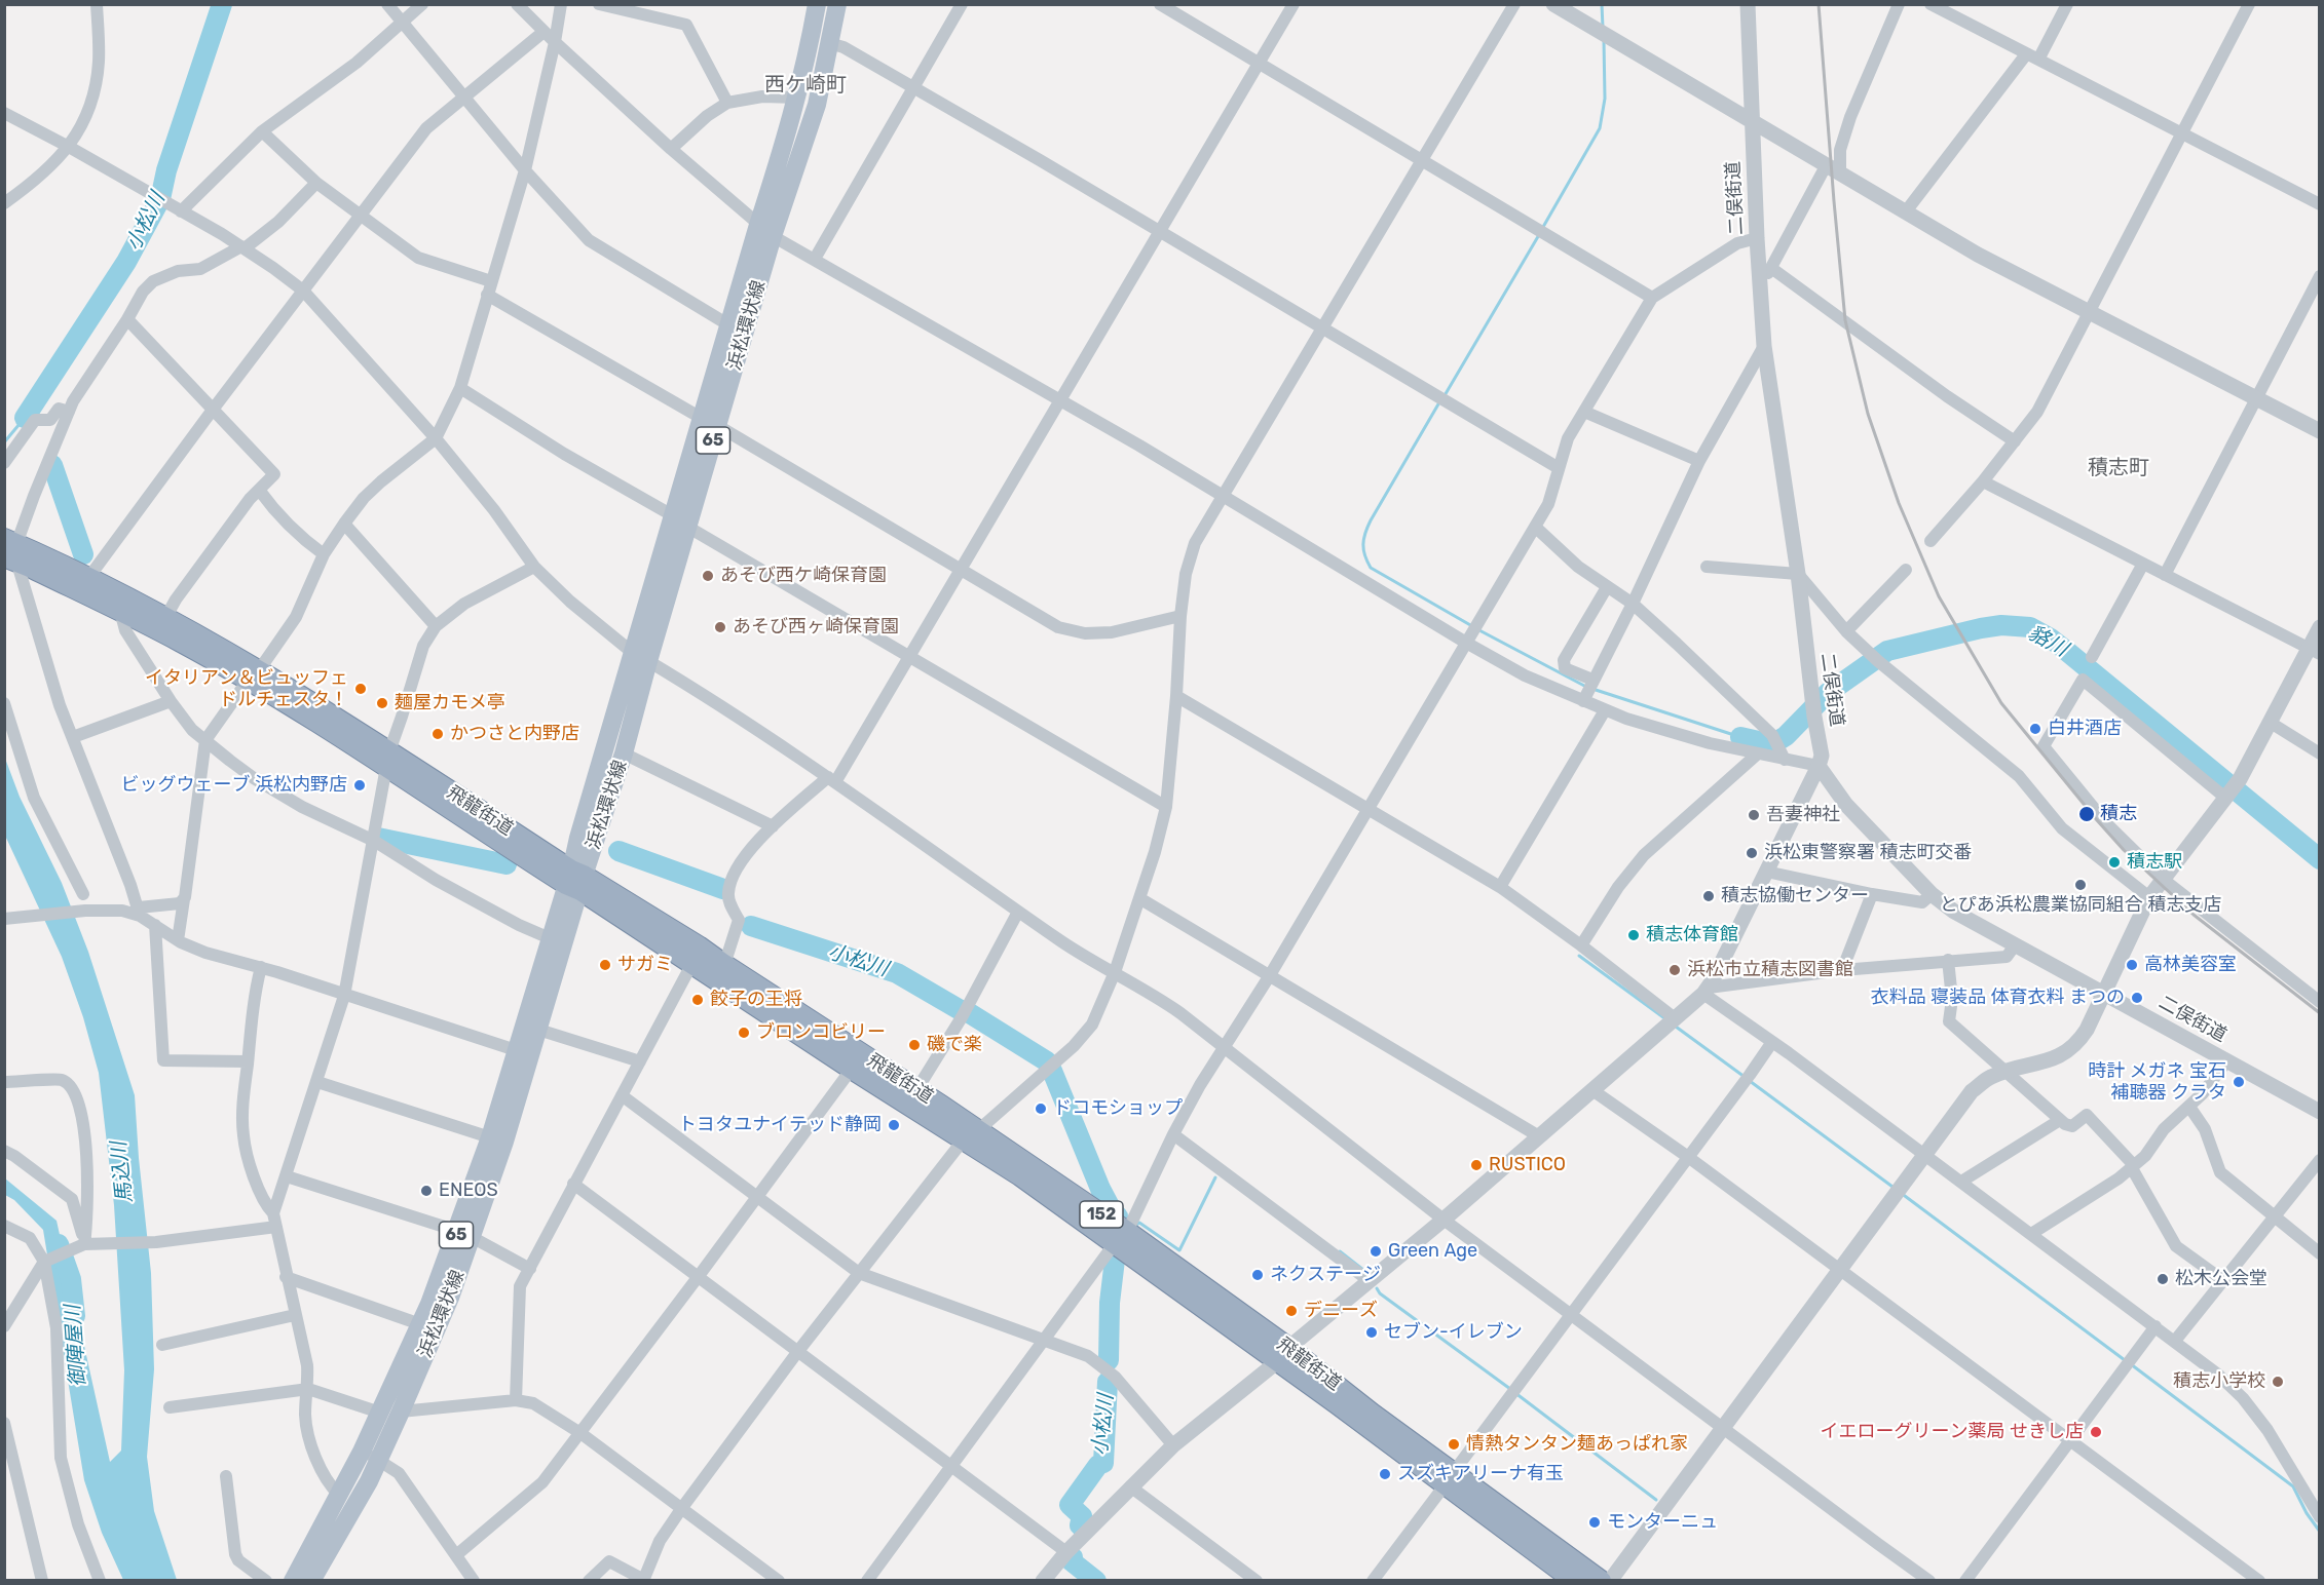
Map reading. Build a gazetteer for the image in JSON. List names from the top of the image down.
{
  "streets": {
    "highway": ["飛龍街道", "152"],
    "main road": ["浜松環状線", "65"],
    "street": ["二俣街道"]
  },
  "crossings": [
    ["浜松環状線", "飛龍街道"]
  ],
  "districts": ["西ケ崎町", "積志町"],
  "water": [
    "小松川",
    "貉川",
    "馬込川",
    "御陣屋川"
  ],
  "places": [
    "あそび西ケ崎保育園",
    "あそび西ヶ崎保育園",
    "イタリアン＆ビュッフェ ドルチェスタ！",
    "麺屋カモメ亭",
    "白井酒店",
    "かつさと内野店",
    "ビッグウェーブ 浜松内野店",
    "積志",
    "吾妻神社",
    "浜松東警察署 積志町交番",
    "積志駅",
    "とぴあ浜松農業協同組合 積志支店",
    "積志協働センター",
    "積志体育館",
    "サガミ",
    "高林美容室",
    "浜松市立積志図書館",
    "衣料品 寝装品 体育衣料 まつの",
    "餃子の王将",
    "ブロンコビリー",
    "磯で楽",
    "時計 メガネ 宝石 補聴器 クラタ",
    "ドコモショップ",
    "トヨタユナイテッド静岡",
    "RUSTICO",
    "ENEOS",
    "Green Age",
    "ネクステージ",
    "松木公会堂",
    "デニーズ",
    "セブン-イレブン",
    "積志小学校",
    "イエローグリーン薬局 せきし店",
    "情熱タンタン麺あっぱれ家",
    "スズキアリーナ有玉",
    "モンターニュ"
  ]
}
